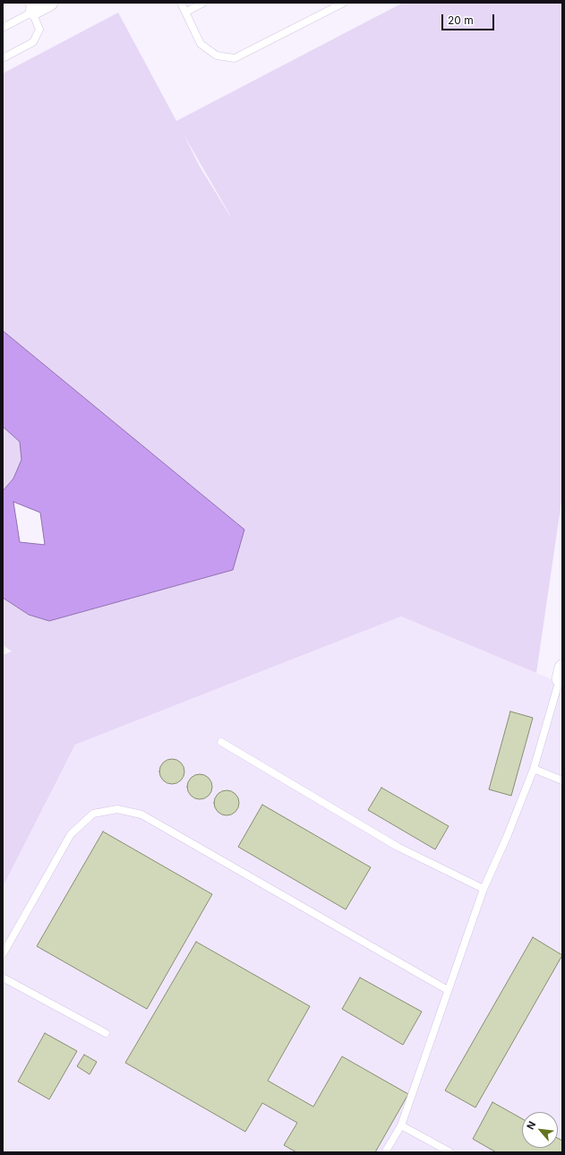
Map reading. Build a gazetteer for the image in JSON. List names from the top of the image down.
{
  "scale_bar": "20 m",
  "north": "top left"
}
